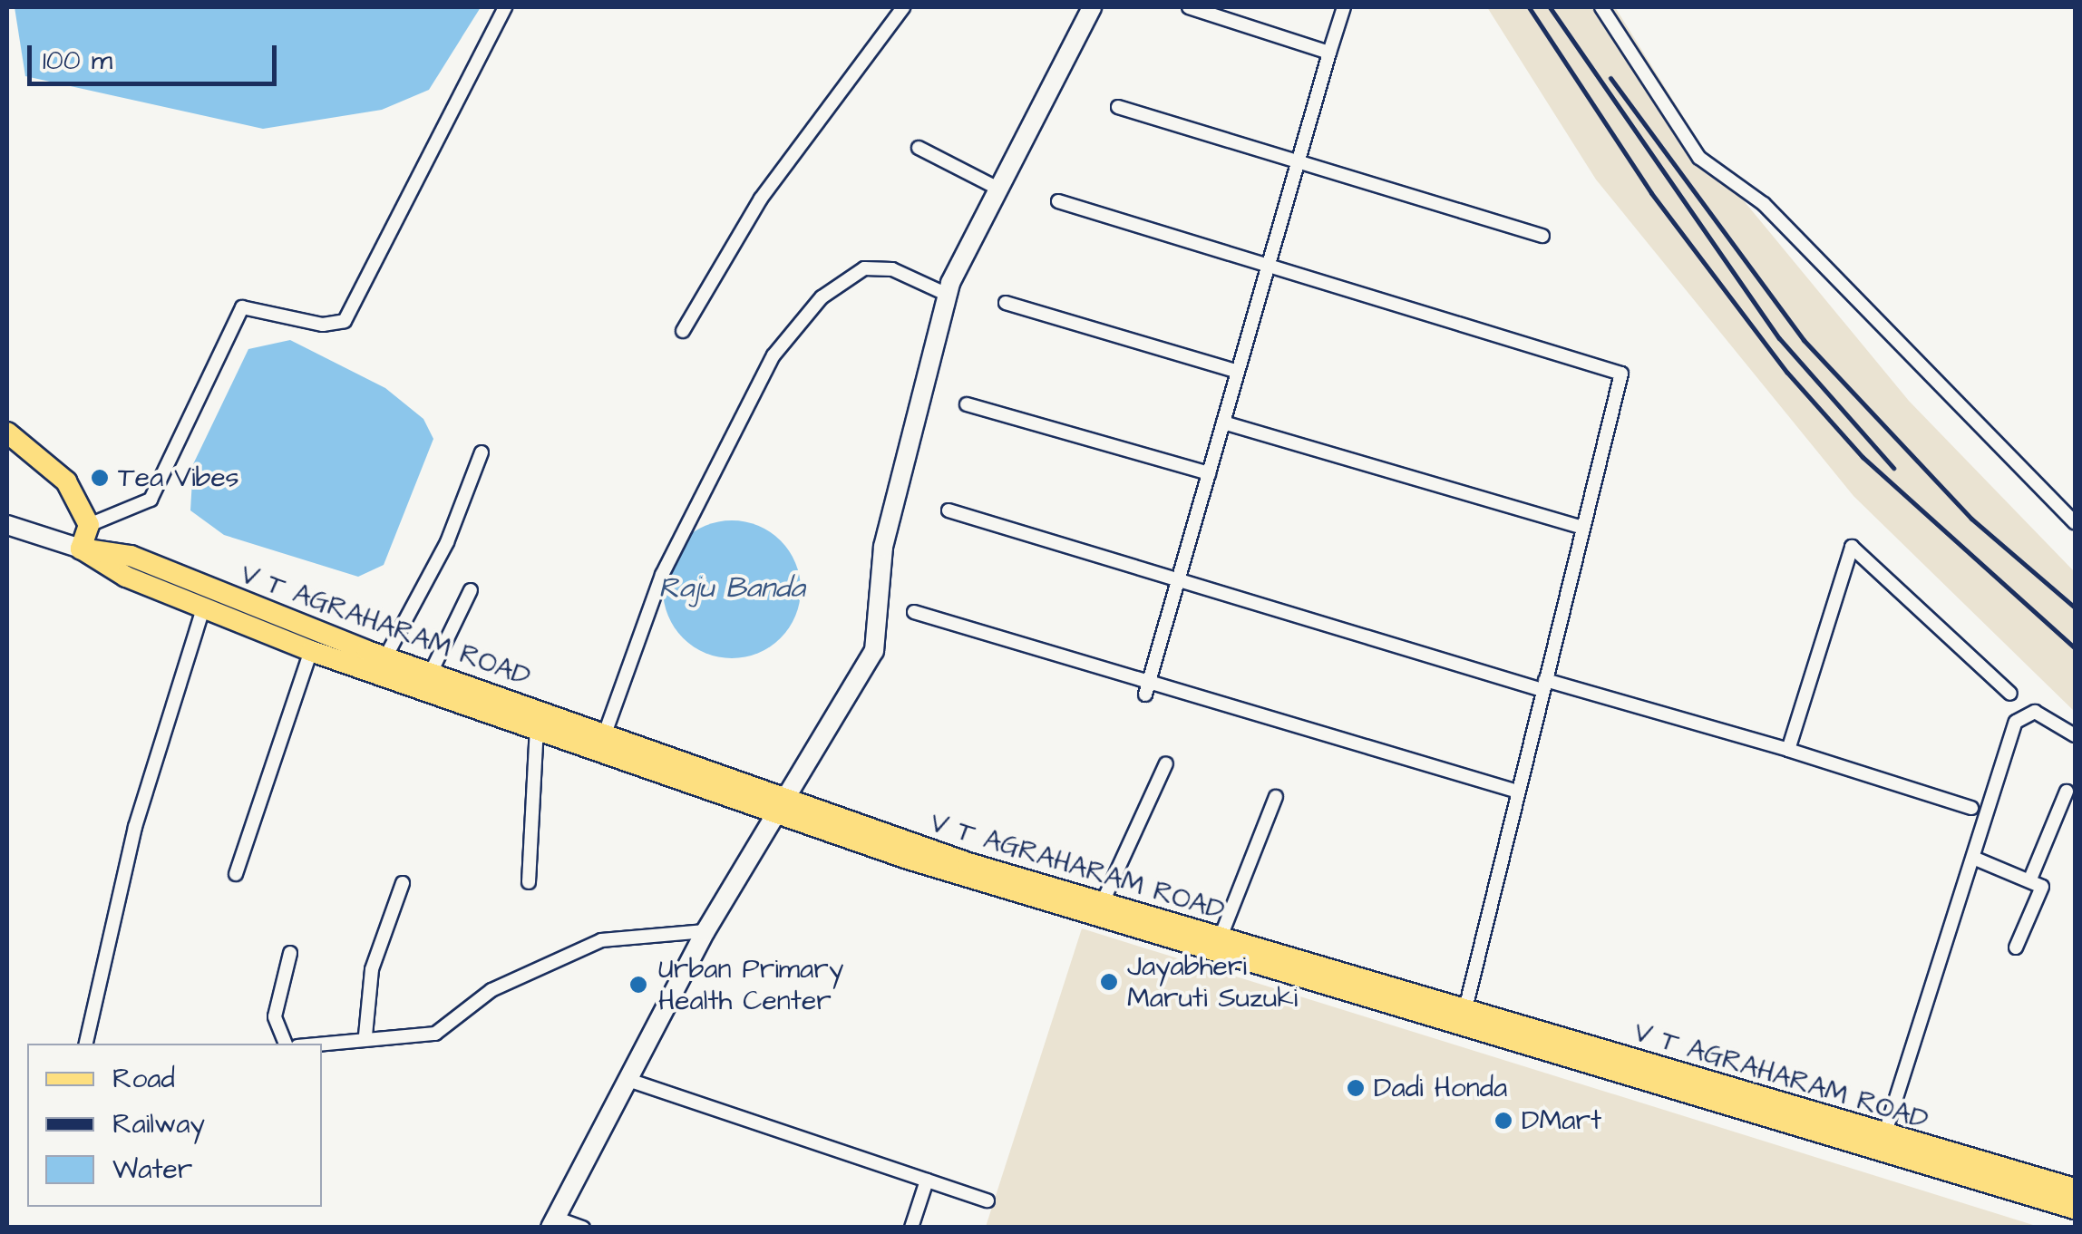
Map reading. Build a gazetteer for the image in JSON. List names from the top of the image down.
{
  "streets": {
    "main road": ["V T AGRAHARAM ROAD"]
  },
  "water": ["Raju Banda"],
  "places": [
    "Tea Vibes",
    "Jayabheri Maruti Suzuki",
    "Urban Primary Health Center",
    "Dadi Honda",
    "DMart"
  ],
  "legend": ["Road", "Railway", "Water"],
  "scale_bar": "100 m"
}
